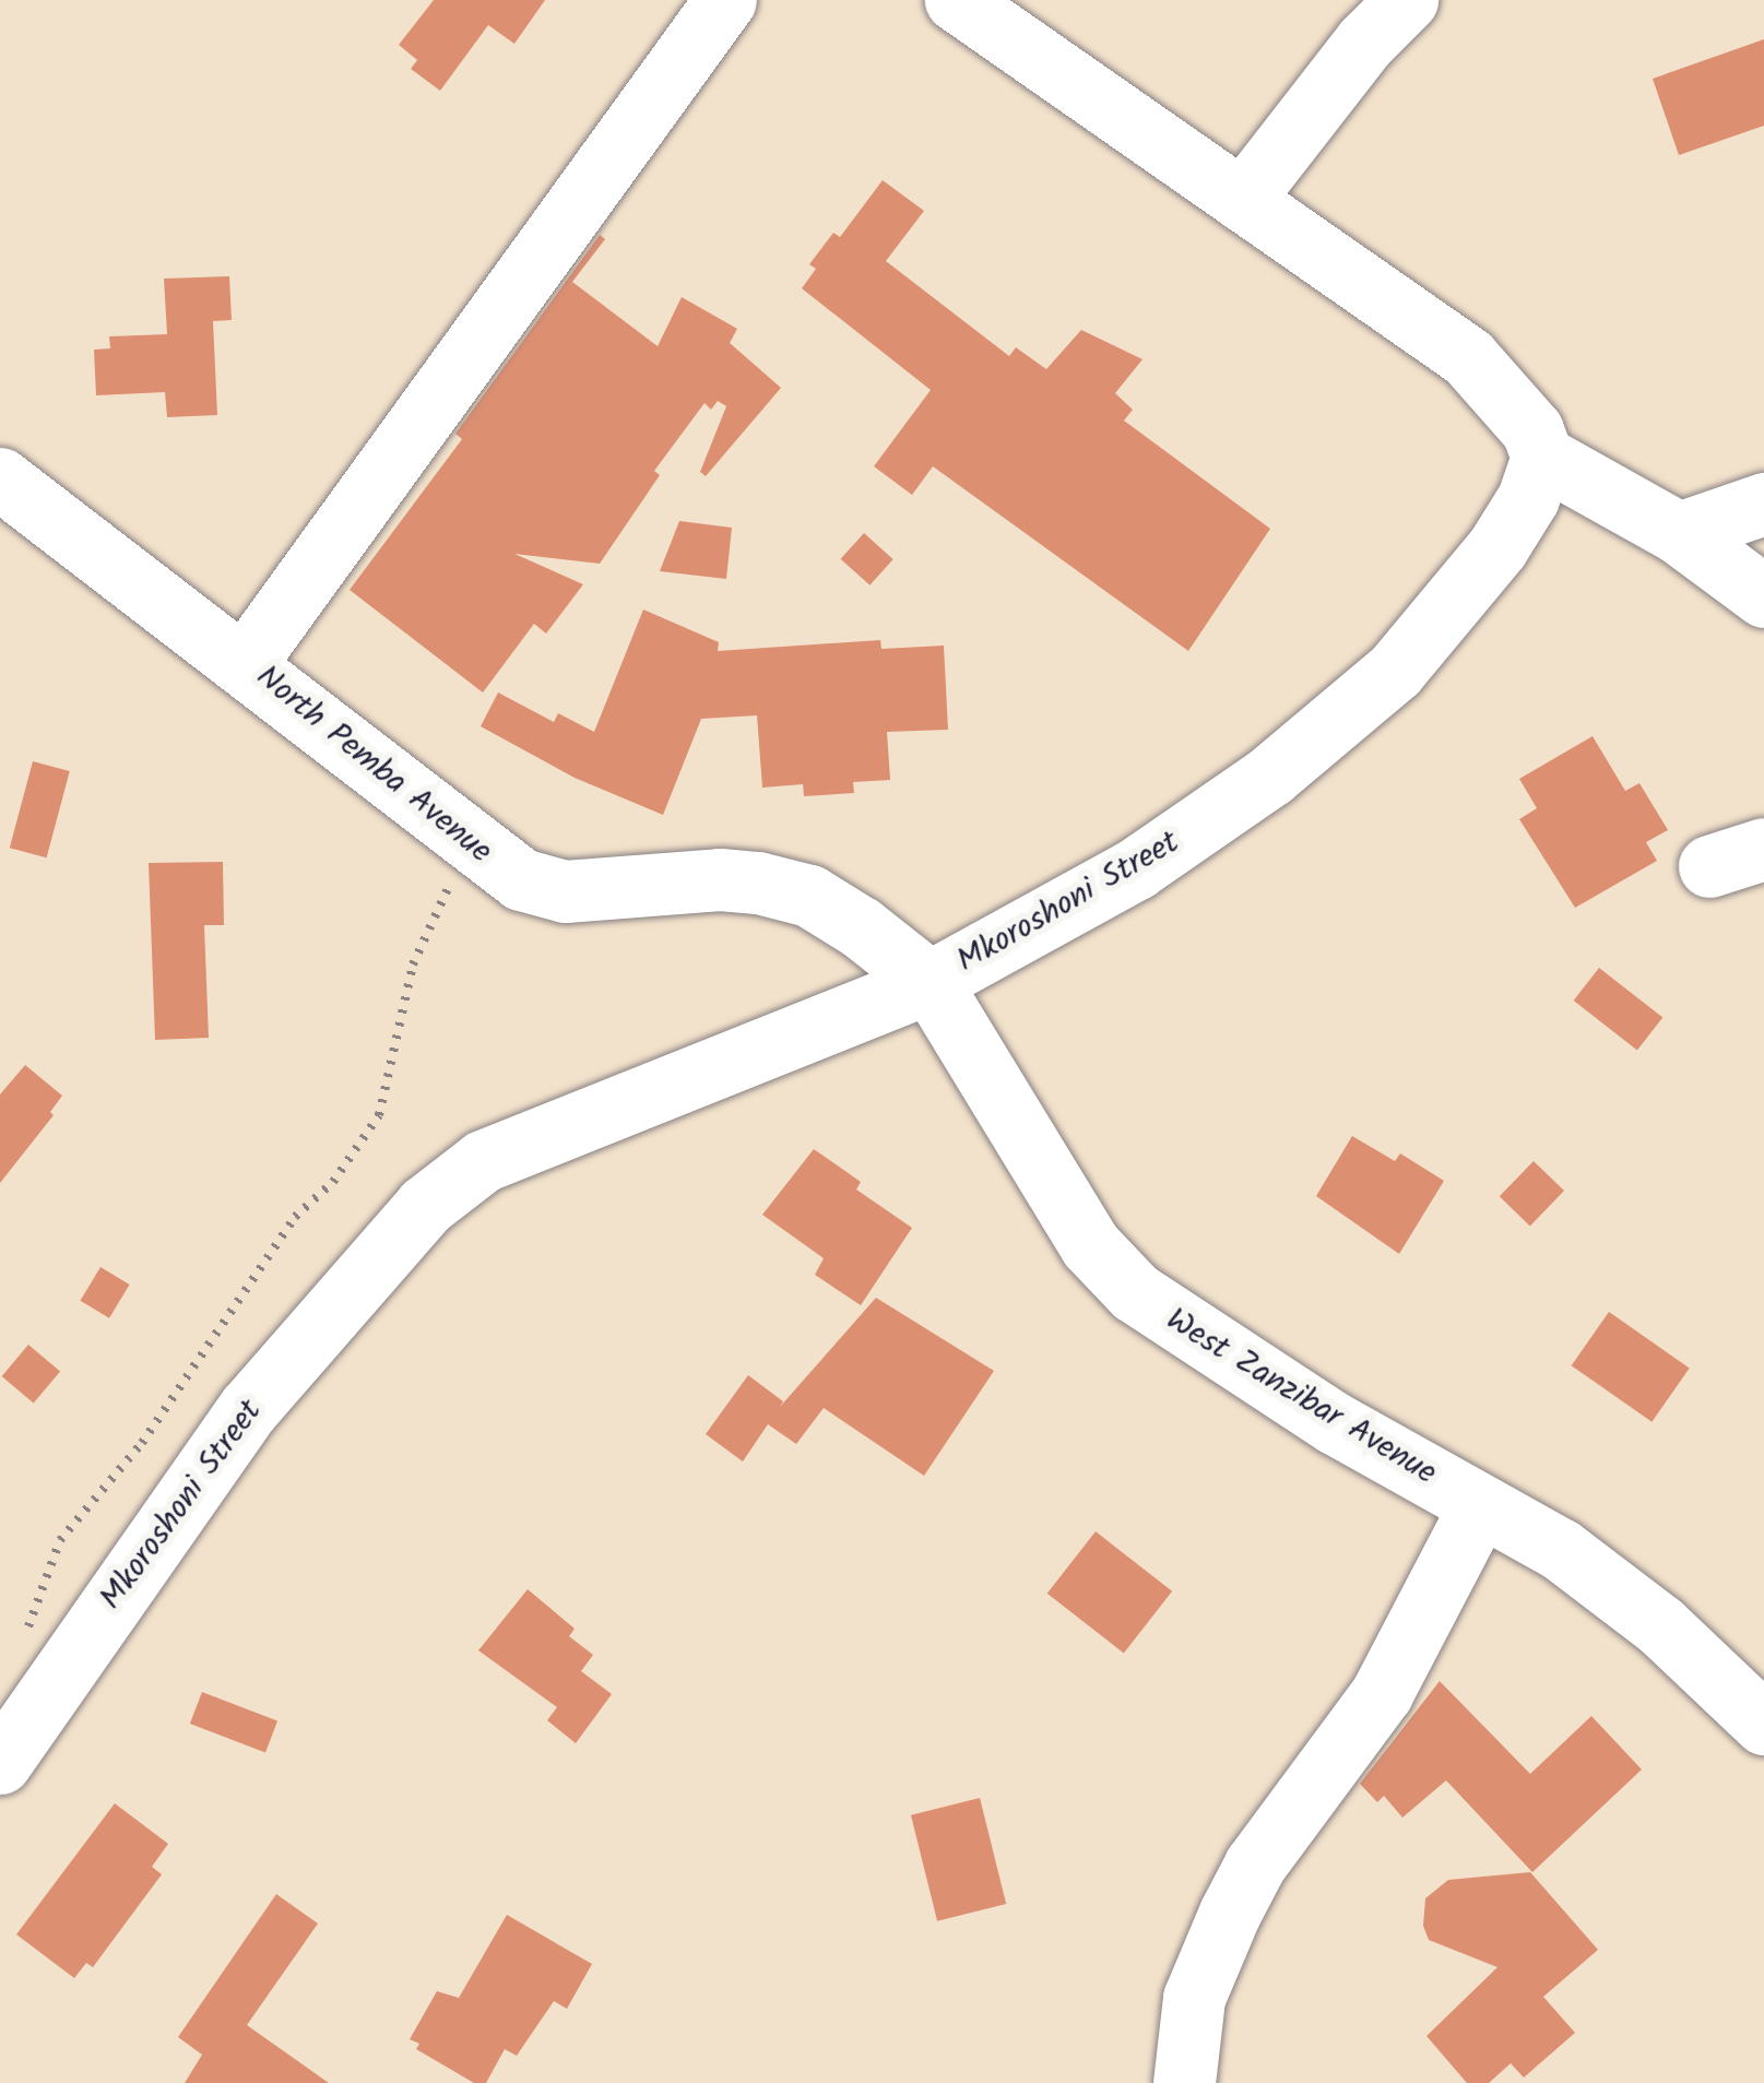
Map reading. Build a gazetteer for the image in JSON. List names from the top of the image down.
{
  "streets": {
    "street": ["North Pemba Avenue", "Mkoroshoni Street", "West Zanzibar Avenue"]
  },
  "crossings": [
    ["North Pemba Avenue", "Mkoroshoni Street"],
    ["North Pemba Avenue", "West Zanzibar Avenue"],
    ["Mkoroshoni Street", "West Zanzibar Avenue"]
  ]
}
